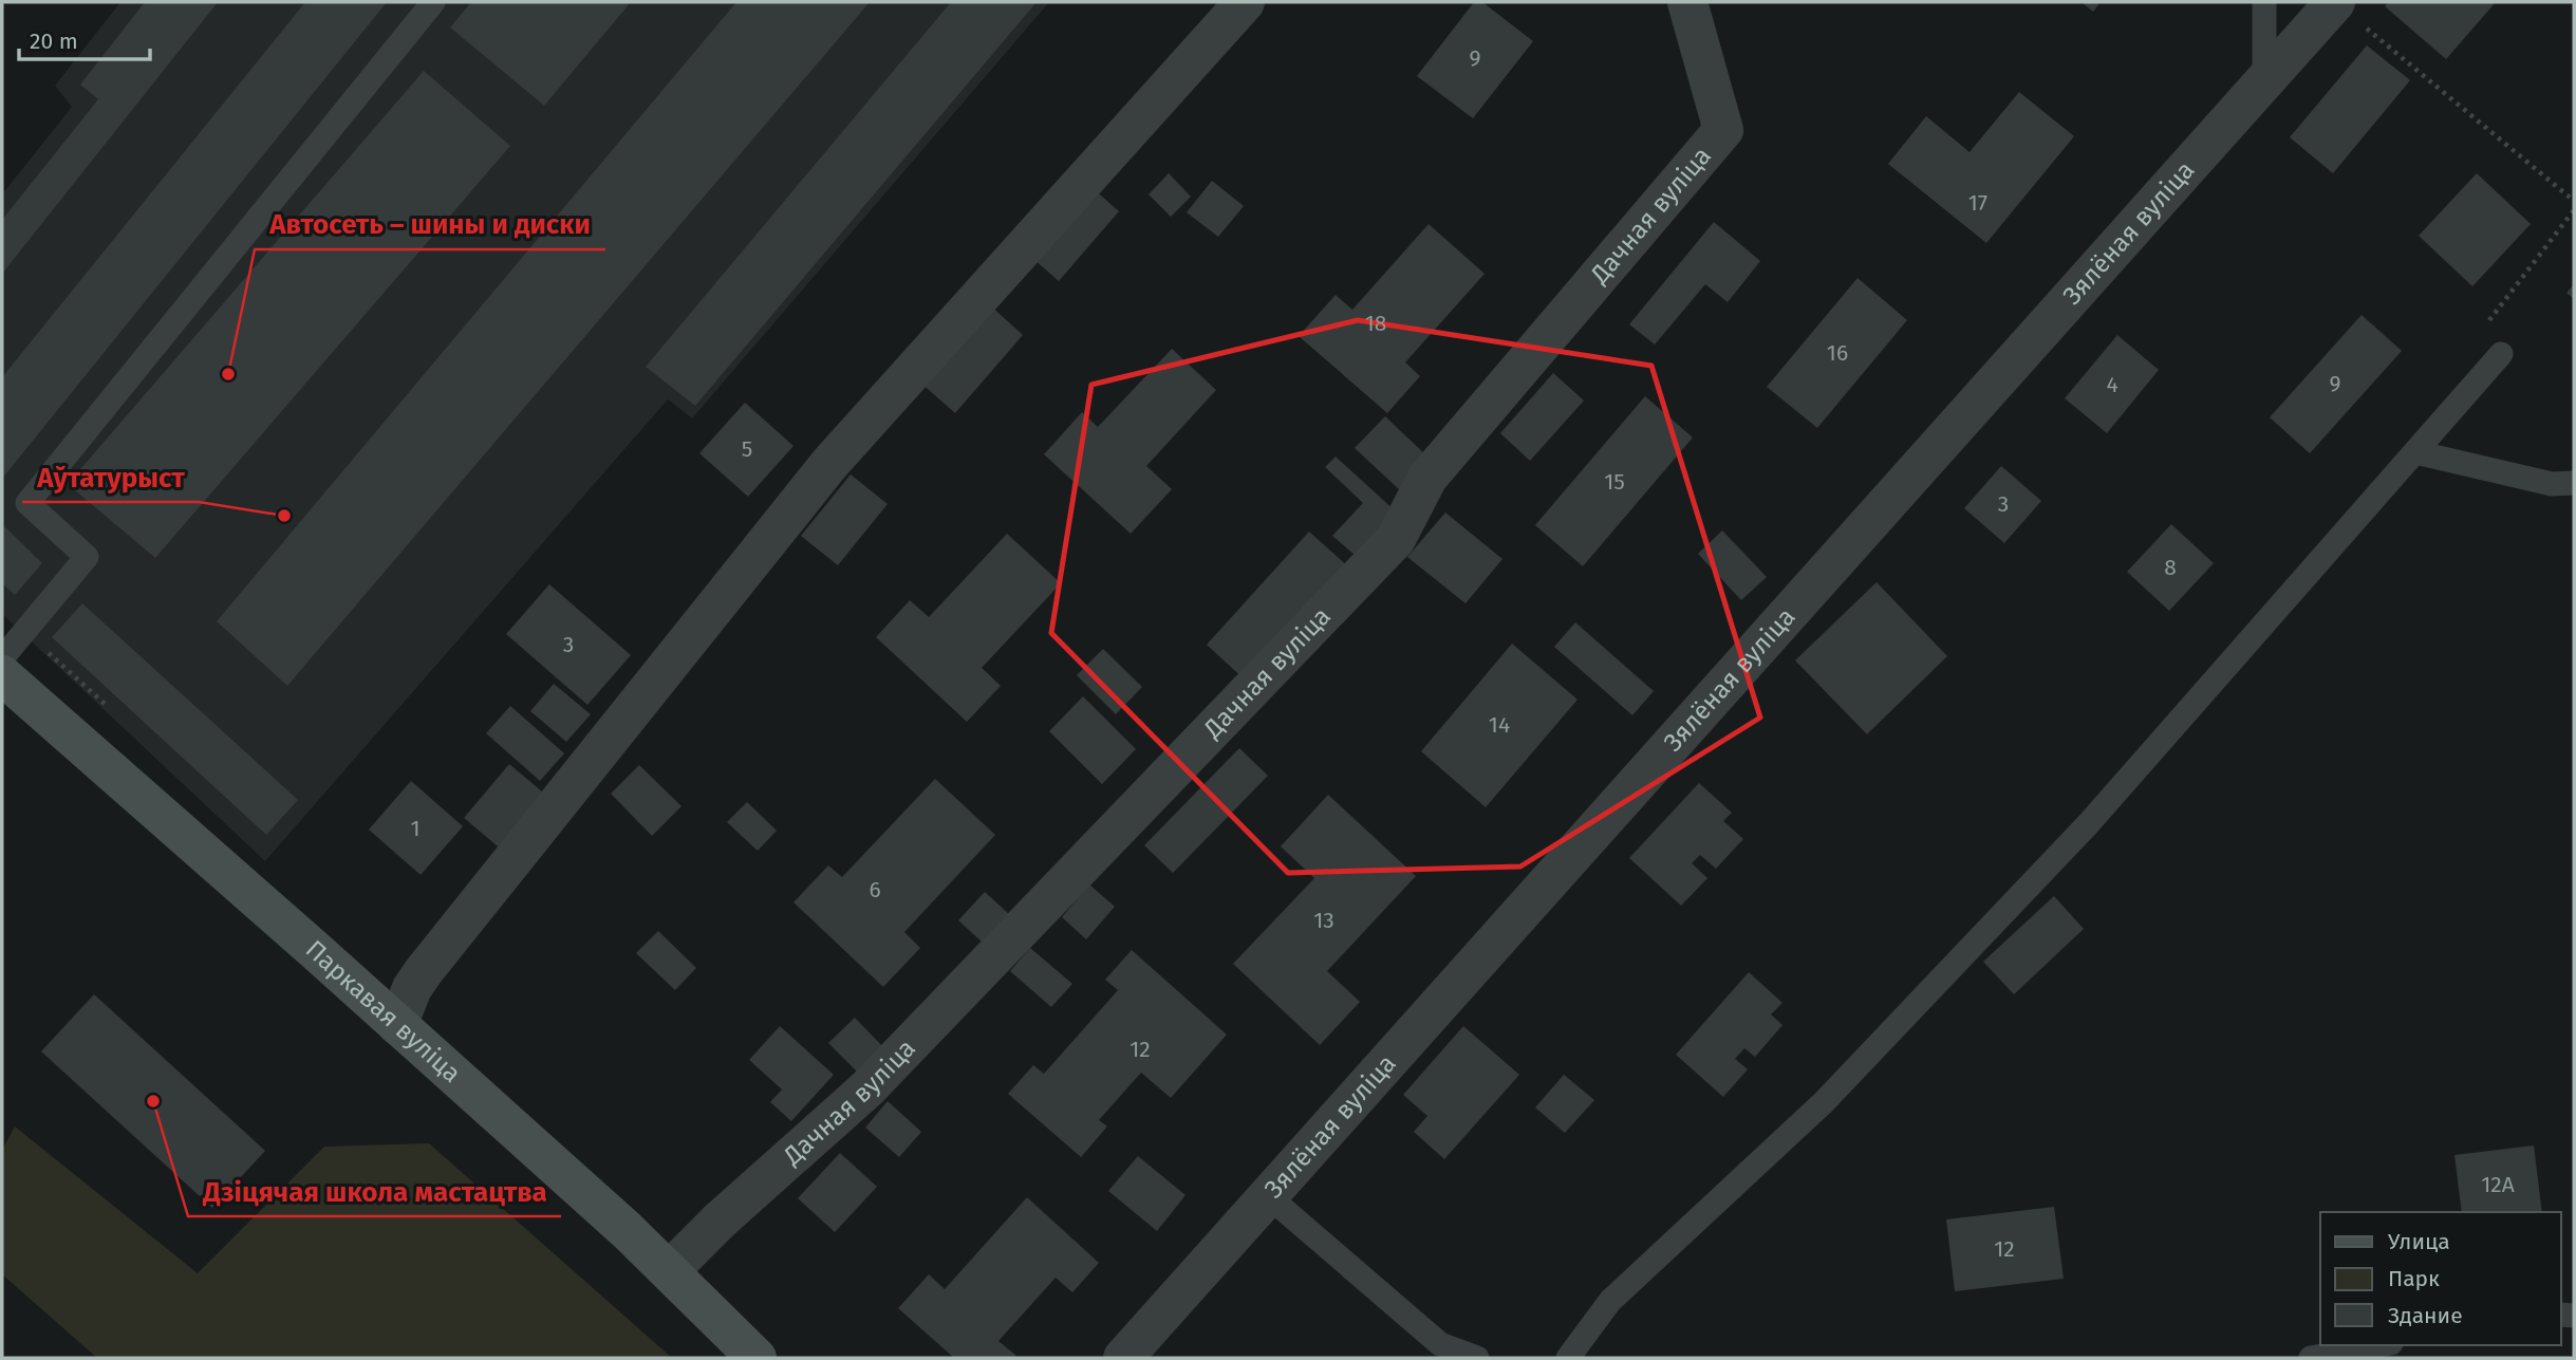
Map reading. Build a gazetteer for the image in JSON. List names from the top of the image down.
{
  "streets": {
    "street": ["Дачная вуліца", "Зялёная вуліца", "Паркавая вуліца"]
  },
  "crossings": [
    ["Дачная вуліца", "Паркавая вуліца"]
  ],
  "places": ["Автосеть – шины и диски", "Аўтатурыст", "Дзіцячая школа мастацтва"],
  "house_numbers": [
    "9",
    "17",
    "18",
    "16",
    "9",
    "4",
    "5",
    "15",
    "3",
    "8",
    "3",
    "14",
    "1",
    "6",
    "13",
    "12",
    "12А",
    "12"
  ],
  "legend": ["Улица", "Парк", "Здание"],
  "scale_bar": "20 m"
}
